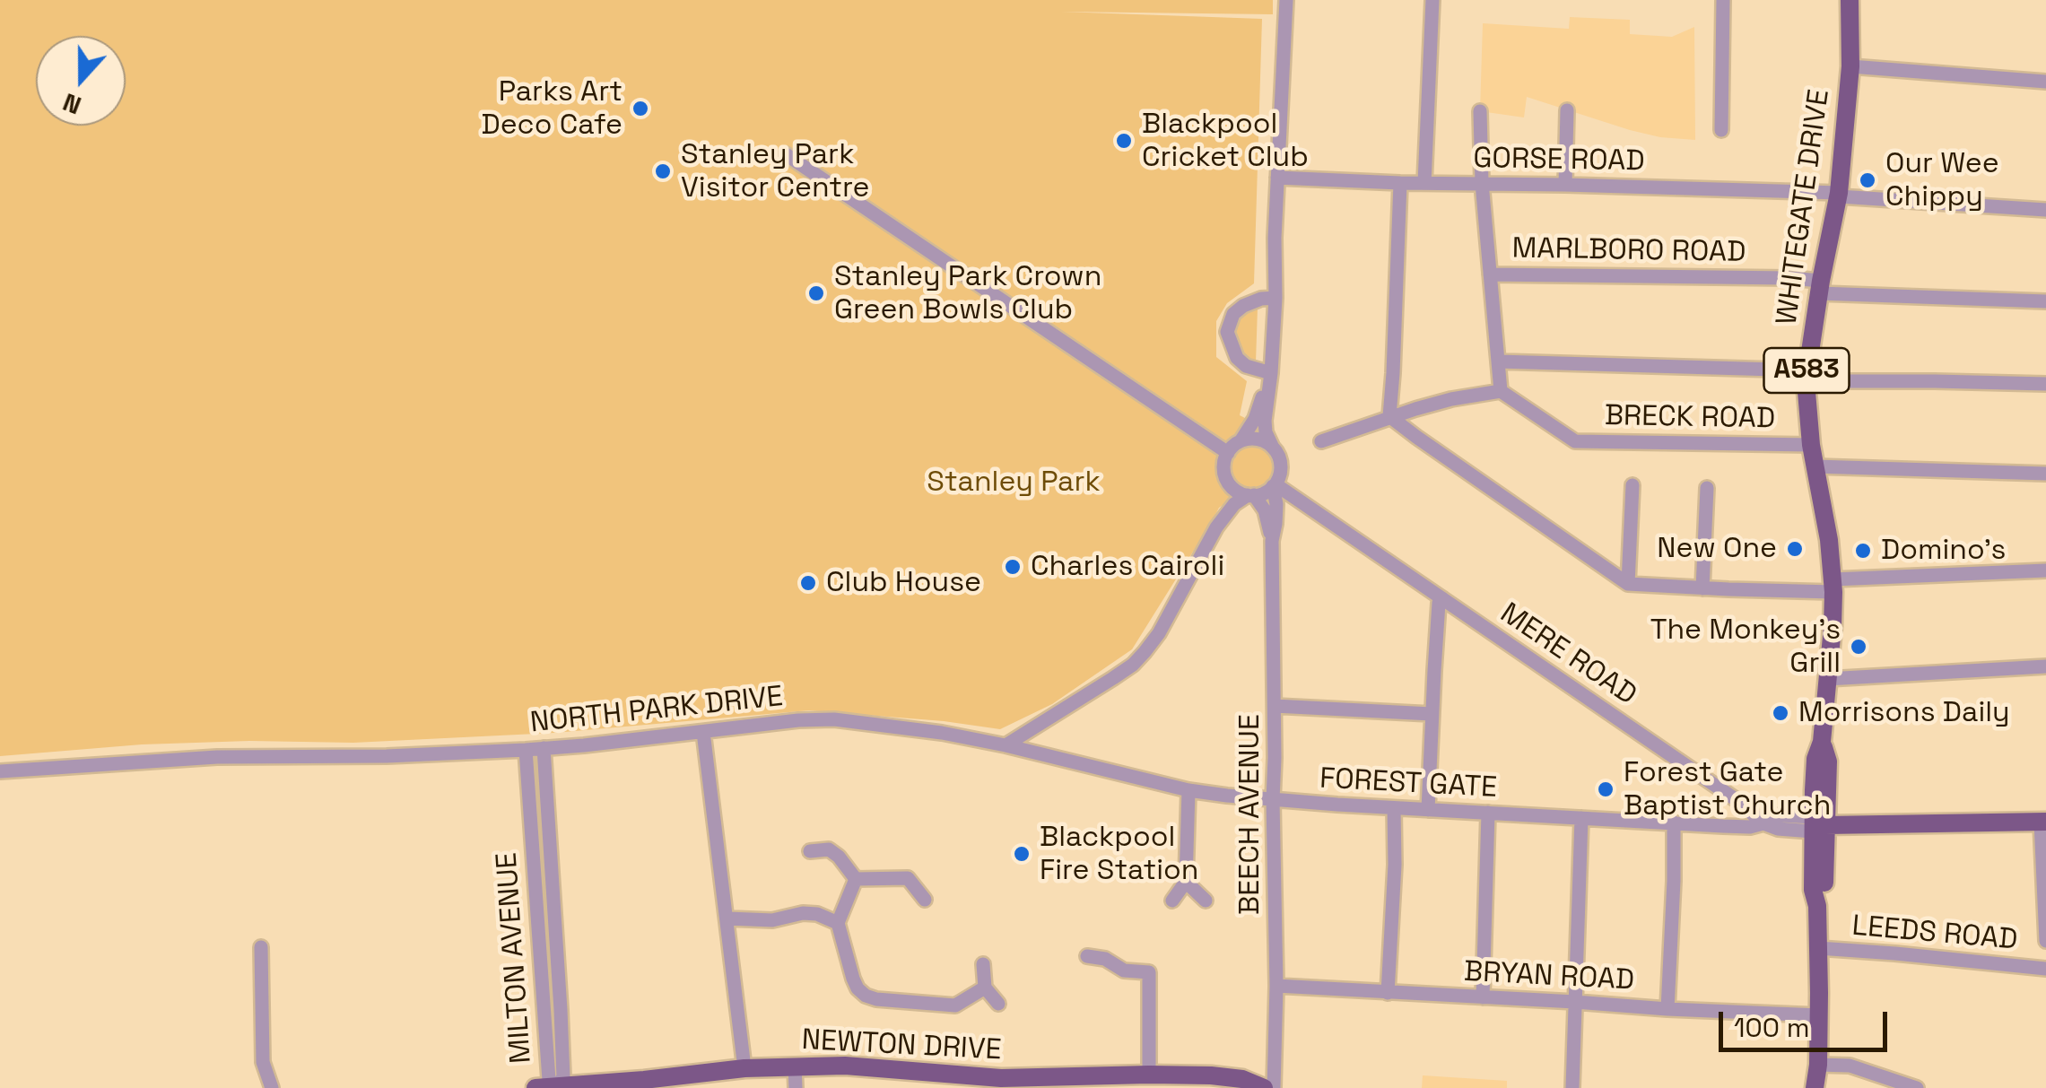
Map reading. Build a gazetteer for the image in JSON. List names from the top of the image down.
{
  "streets": {
    "main road": ["WHITEGATE DRIVE", "A583", "NEWTON DRIVE"],
    "street": [
      "GORSE ROAD",
      "MARLBORO ROAD",
      "BRECK ROAD",
      "MERE ROAD",
      "NORTH PARK DRIVE",
      "FOREST GATE",
      "BEECH AVENUE",
      "LEEDS ROAD",
      "MILTON AVENUE",
      "BRYAN ROAD"
    ]
  },
  "crossings": [
    ["GORSE ROAD", "WHITEGATE DRIVE"],
    ["WHITEGATE DRIVE", "MARLBORO ROAD"],
    ["WHITEGATE DRIVE", "BRECK ROAD"],
    ["WHITEGATE DRIVE", "LEEDS ROAD"],
    ["WHITEGATE DRIVE", "BRYAN ROAD"],
    ["MERE ROAD", "FOREST GATE"],
    ["MERE ROAD", "BEECH AVENUE"],
    ["NORTH PARK DRIVE", "FOREST GATE"],
    ["NORTH PARK DRIVE", "MILTON AVENUE"],
    ["FOREST GATE", "BEECH AVENUE"],
    ["BEECH AVENUE", "BRYAN ROAD"],
    ["MILTON AVENUE", "NEWTON DRIVE"]
  ],
  "parks": ["Stanley Park"],
  "places": [
    "Parks Art Deco Cafe",
    "Blackpool Cricket Club",
    "Stanley Park Visitor Centre",
    "Our Wee Chippy",
    "Stanley Park Crown Green Bowls Club",
    "New One",
    "Domino's",
    "Charles Cairoli",
    "Club House",
    "The Monkey's Grill",
    "Morrisons Daily",
    "Forest Gate Baptist Church",
    "Blackpool Fire Station"
  ],
  "scale_bar": "100 m",
  "north": "bottom"
}
